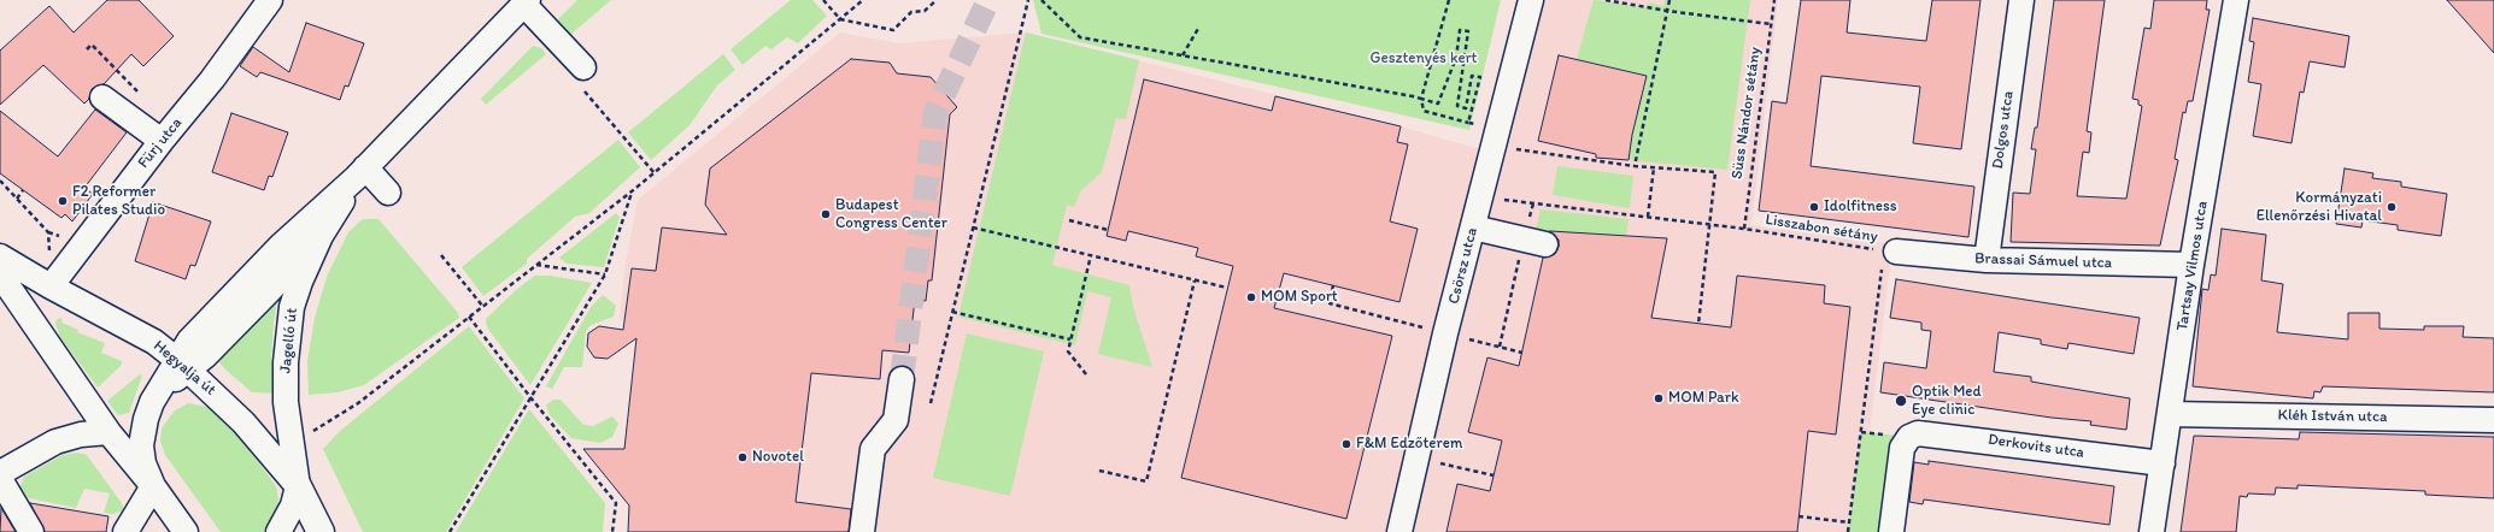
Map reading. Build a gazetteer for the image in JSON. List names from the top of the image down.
{
  "streets": {
    "main road": ["Hegyalja út"],
    "street": [
      "Dolgos utca",
      "Fürj utca",
      "Brassai Sámuel utca",
      "Csörsz utca",
      "Tartsay Vilmos utca",
      "Jagelló út",
      "Kléh István utca",
      "Derkovits utca"
    ],
    "path": ["Süss Nándor sétány", "Lisszabon sétány"]
  },
  "crossings": [
    ["Süss Nándor sétány", "Lisszabon sétány"],
    ["Dolgos utca", "Brassai Sámuel utca"],
    ["Fürj utca", "Hegyalja út"],
    ["Lisszabon sétány", "Brassai Sámuel utca"],
    ["Brassai Sámuel utca", "Tartsay Vilmos utca"],
    ["Tartsay Vilmos utca", "Kléh István utca"],
    ["Tartsay Vilmos utca", "Derkovits utca"],
    ["Jagelló út", "Hegyalja út"]
  ],
  "parks": ["Gesztenyés kert"],
  "places": [
    "F2 Reformer Pilates Studio",
    "Idolfitness",
    "Kormányzati Ellenőrzési Hivatal",
    "Budapest Congress Center",
    "MOM Sport",
    "MOM Park",
    "Optik Med Eye clinic",
    "F&M Edzőterem",
    "Novotel"
  ]
}
